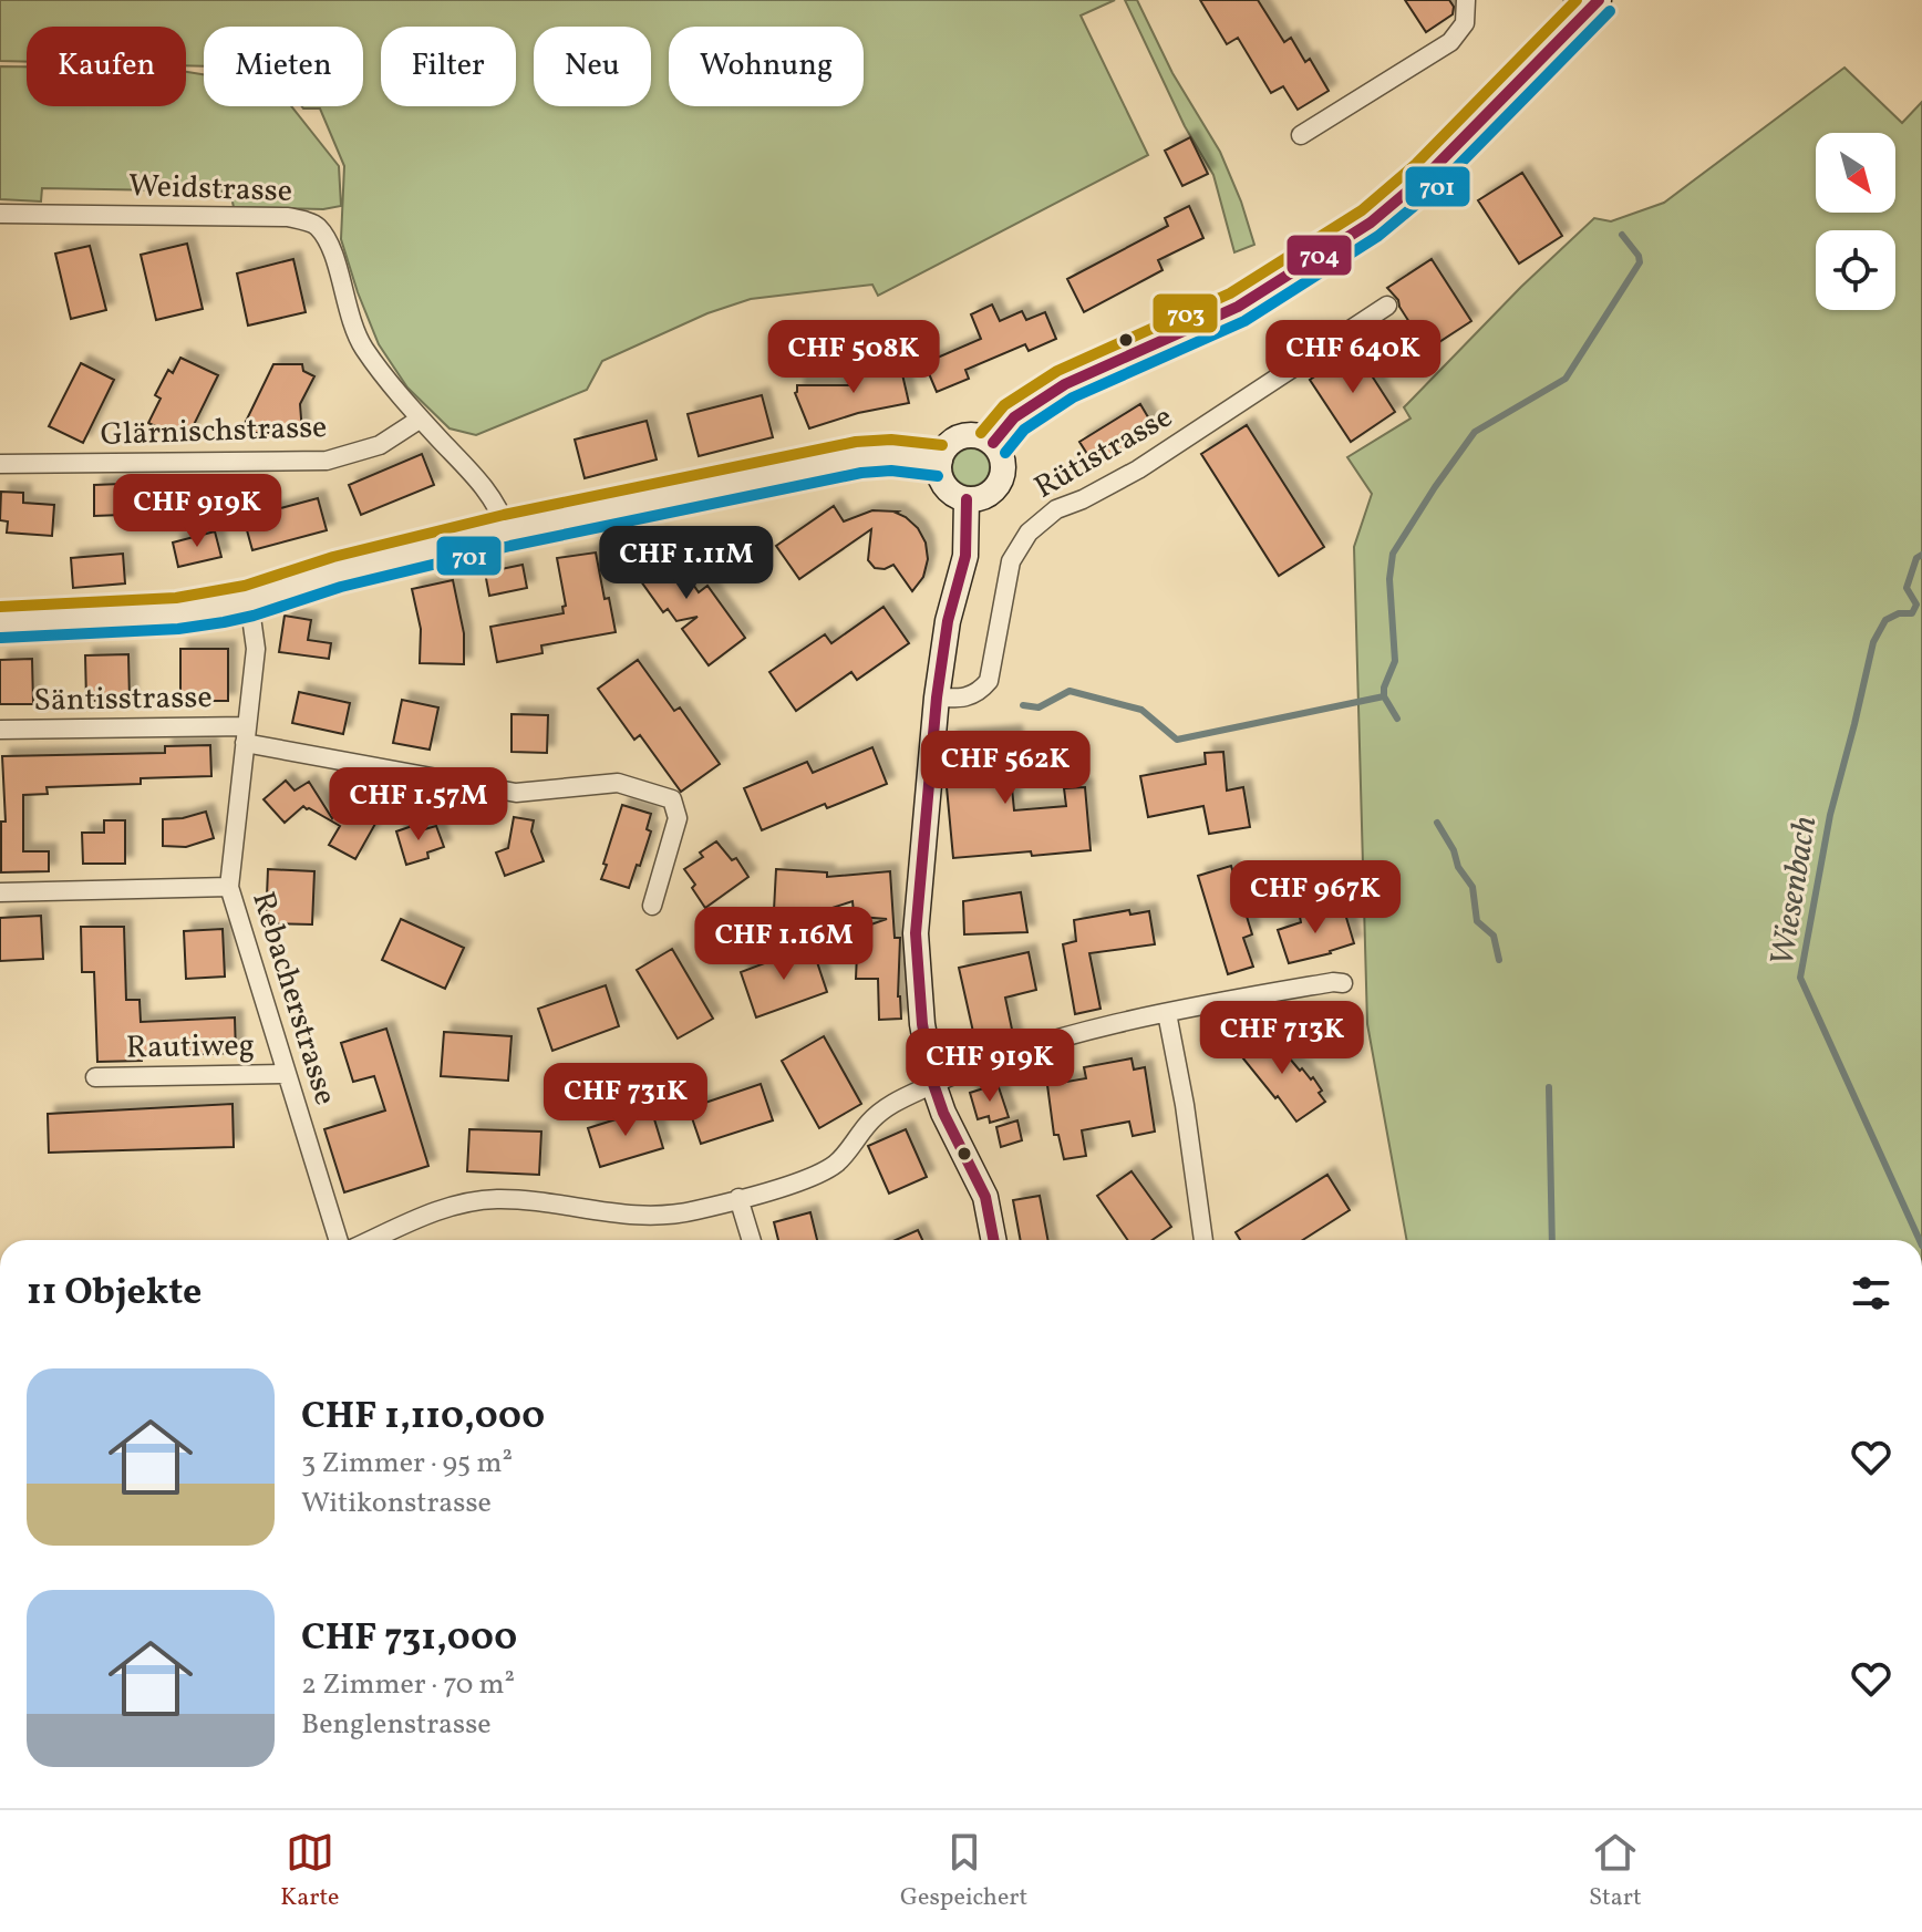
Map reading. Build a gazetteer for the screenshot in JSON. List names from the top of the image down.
{
  "streets": {
    "street": [
      "Weidstrasse",
      "Glärnischstrasse",
      "Rütistrasse",
      "Säntisstrasse",
      "Rebacherstrasse",
      "Rautiweg"
    ]
  },
  "crossings": [
    ["Weidstrasse", "Glärnischstrasse"],
    ["Säntisstrasse", "Rebacherstrasse"],
    ["Rebacherstrasse", "Rautiweg"]
  ],
  "water": ["Wiesenbach"],
  "lines": ["transit line 704", "transit line 703", "transit line 701"],
  "north": "bottom right",
  "page": {
    "chip": [
      "Kaufen",
      "Mieten",
      "Filter",
      "Neu",
      "Wohnung"
    ],
    "price": [
      "CHF 508K",
      "CHF 640K",
      "CHF 919K",
      "CHF 1.11M",
      "CHF 562K",
      "CHF 1.57M",
      "CHF 967K",
      "CHF 1.16M",
      "CHF 713K",
      "CHF 919K",
      "CHF 731K"
    ],
    "heading": "11 Objekte",
    "list": [
      {
        "name": "CHF 1,110,000",
        "note": "3 Zimmer · 95 m² · Witikonstrasse"
      },
      {
        "name": "CHF 731,000",
        "note": "2 Zimmer · 70 m² · Benglenstrasse"
      }
    ],
    "tabs": ["Karte", "Gespeichert", "Start"]
  }
}
